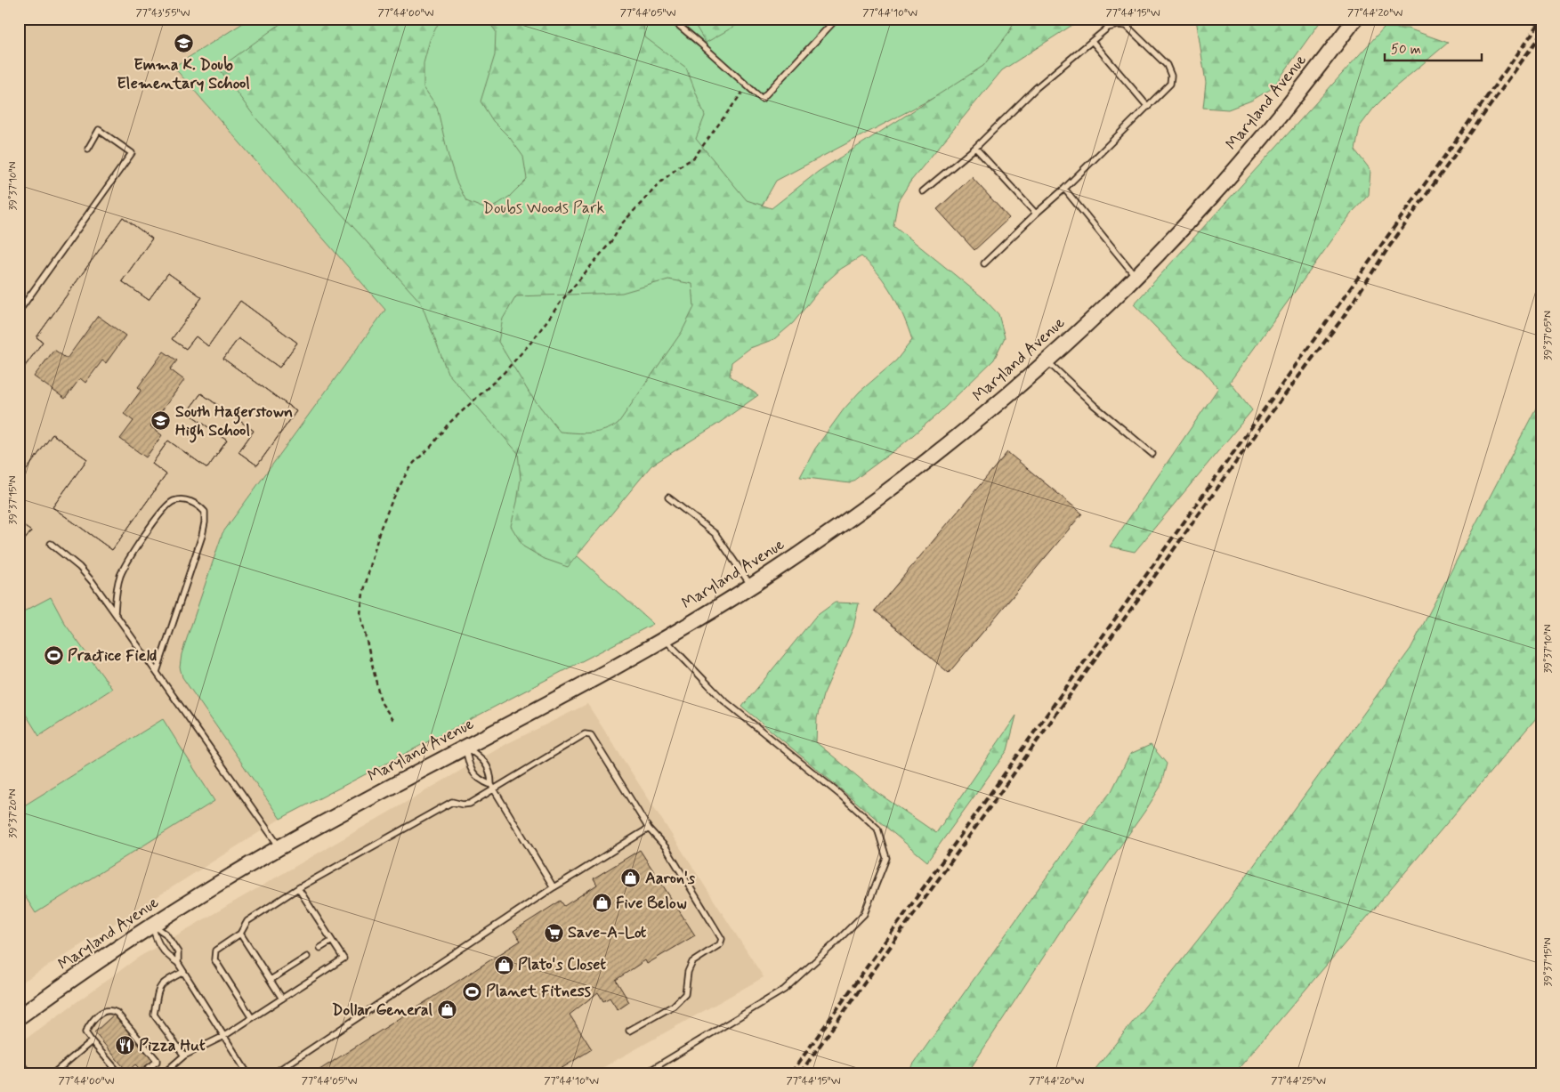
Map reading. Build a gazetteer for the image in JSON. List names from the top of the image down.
{
  "streets": {
    "main road": ["Maryland Avenue"]
  },
  "parks": ["Doubs Woods Park"],
  "places": {
    "school or university": ["Emma K. Doub Elementary School", "South Hagerstown High School"],
    "sports": ["Practice Field", "Planet Fitness"],
    "shop": [
      "Aaron's",
      "Five Below",
      "Plato's Closet",
      "Dollar General"
    ],
    "supermarket": ["Save-A-Lot"],
    "restaurant": ["Pizza Hut"]
  },
  "scale_bar": "50 m",
  "coordinates": [
    "77°43'55\"W",
    "77°44'00\"W",
    "77°44'05\"W",
    "77°44'10\"W",
    "77°44'15\"W",
    "77°44'20\"W",
    "39°37'10\"N",
    "39°37'05\"N",
    "39°37'15\"N",
    "39°37'20\"N",
    "77°44'25\"W"
  ]
}
